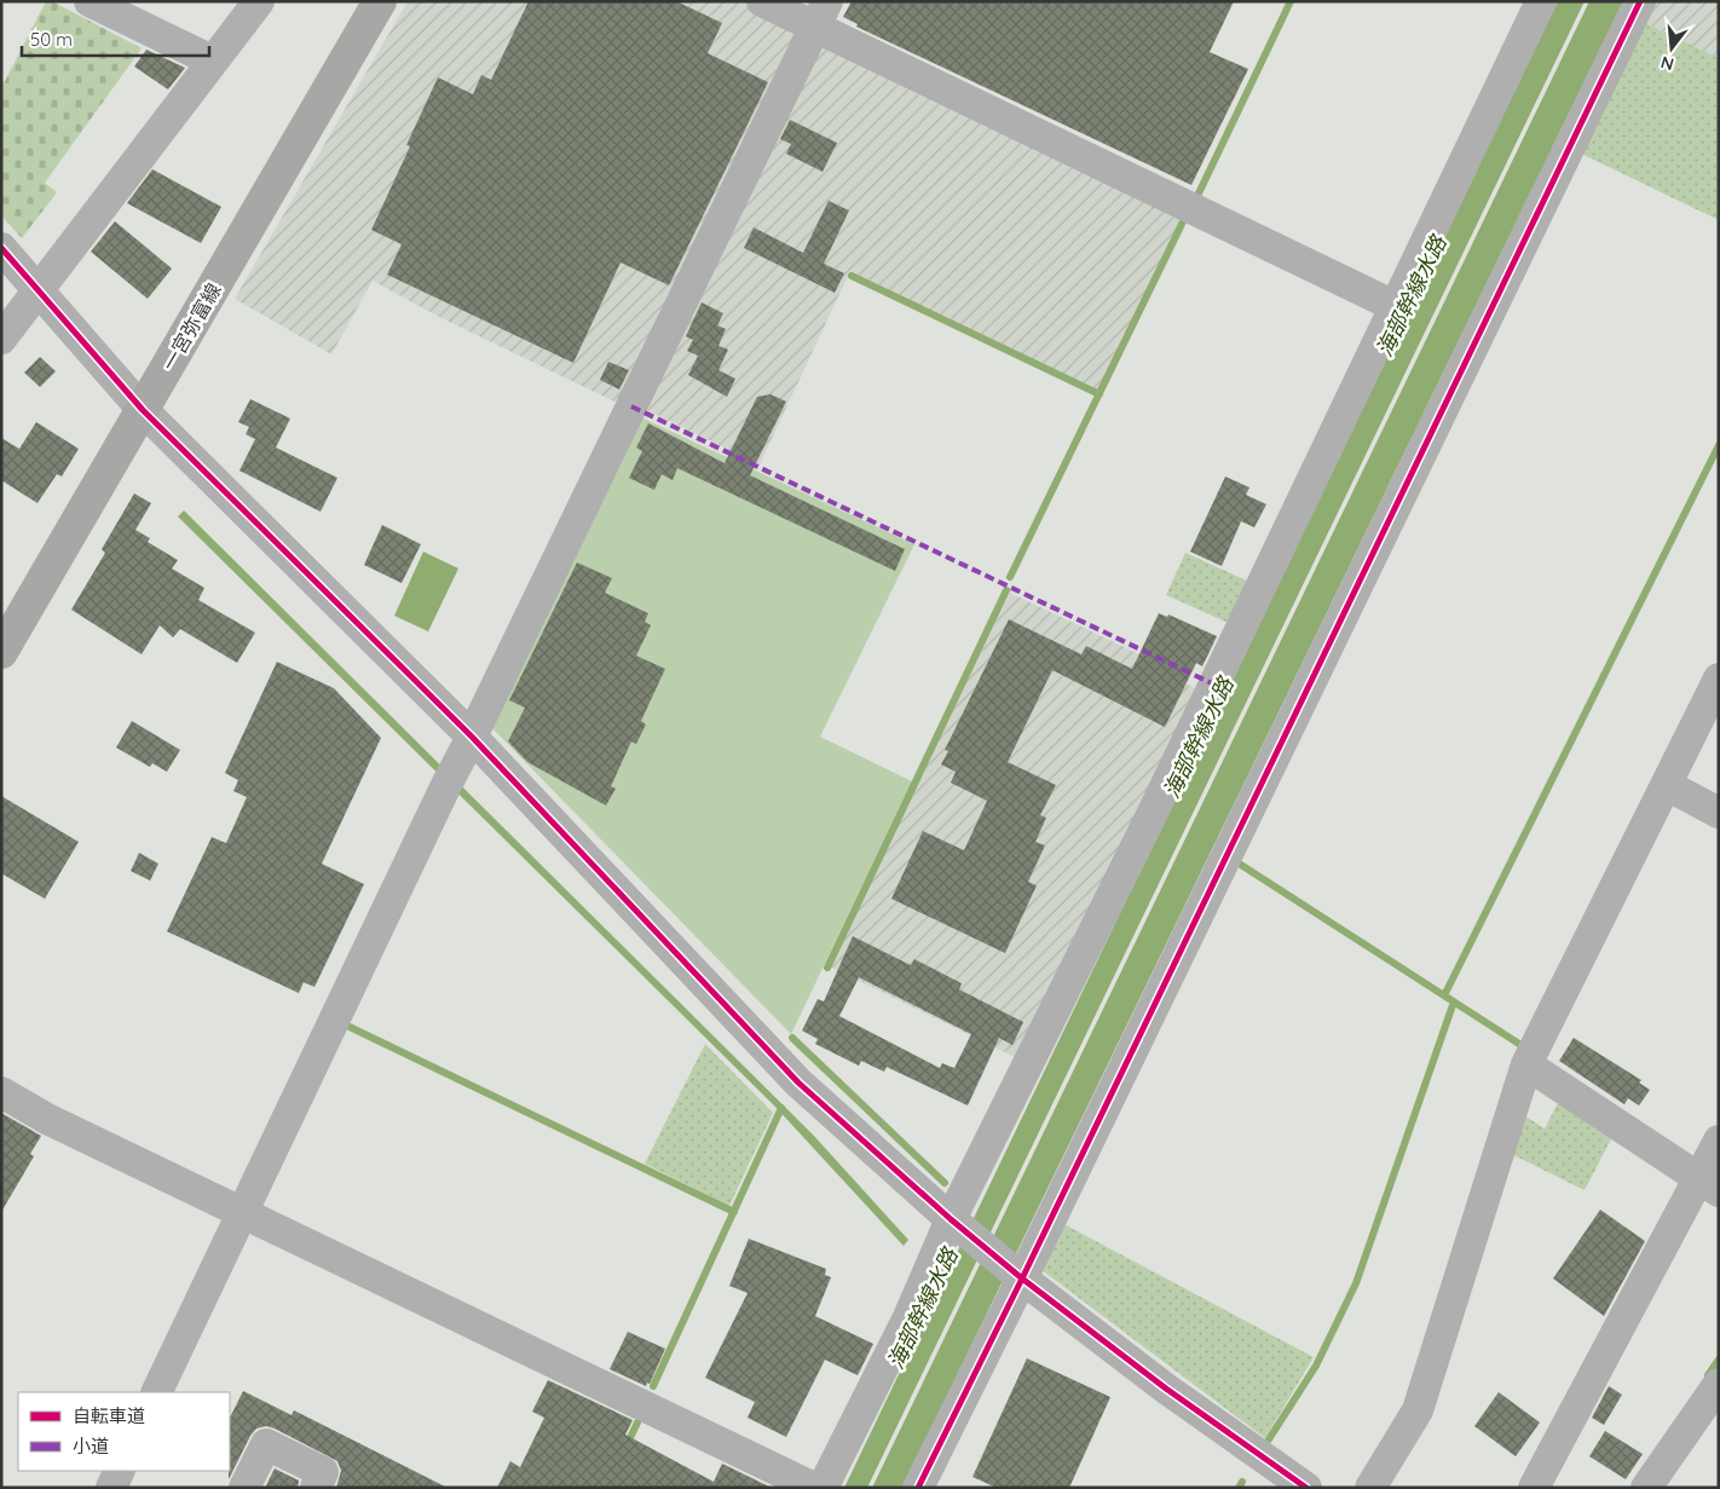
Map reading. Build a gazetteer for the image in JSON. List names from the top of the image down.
{
  "streets": {
    "main road": ["一宮弥富線"]
  },
  "water": ["海部幹線水路"],
  "legend": ["自転車道", "小道"],
  "scale_bar": "50 m",
  "north": "bottom"
}
